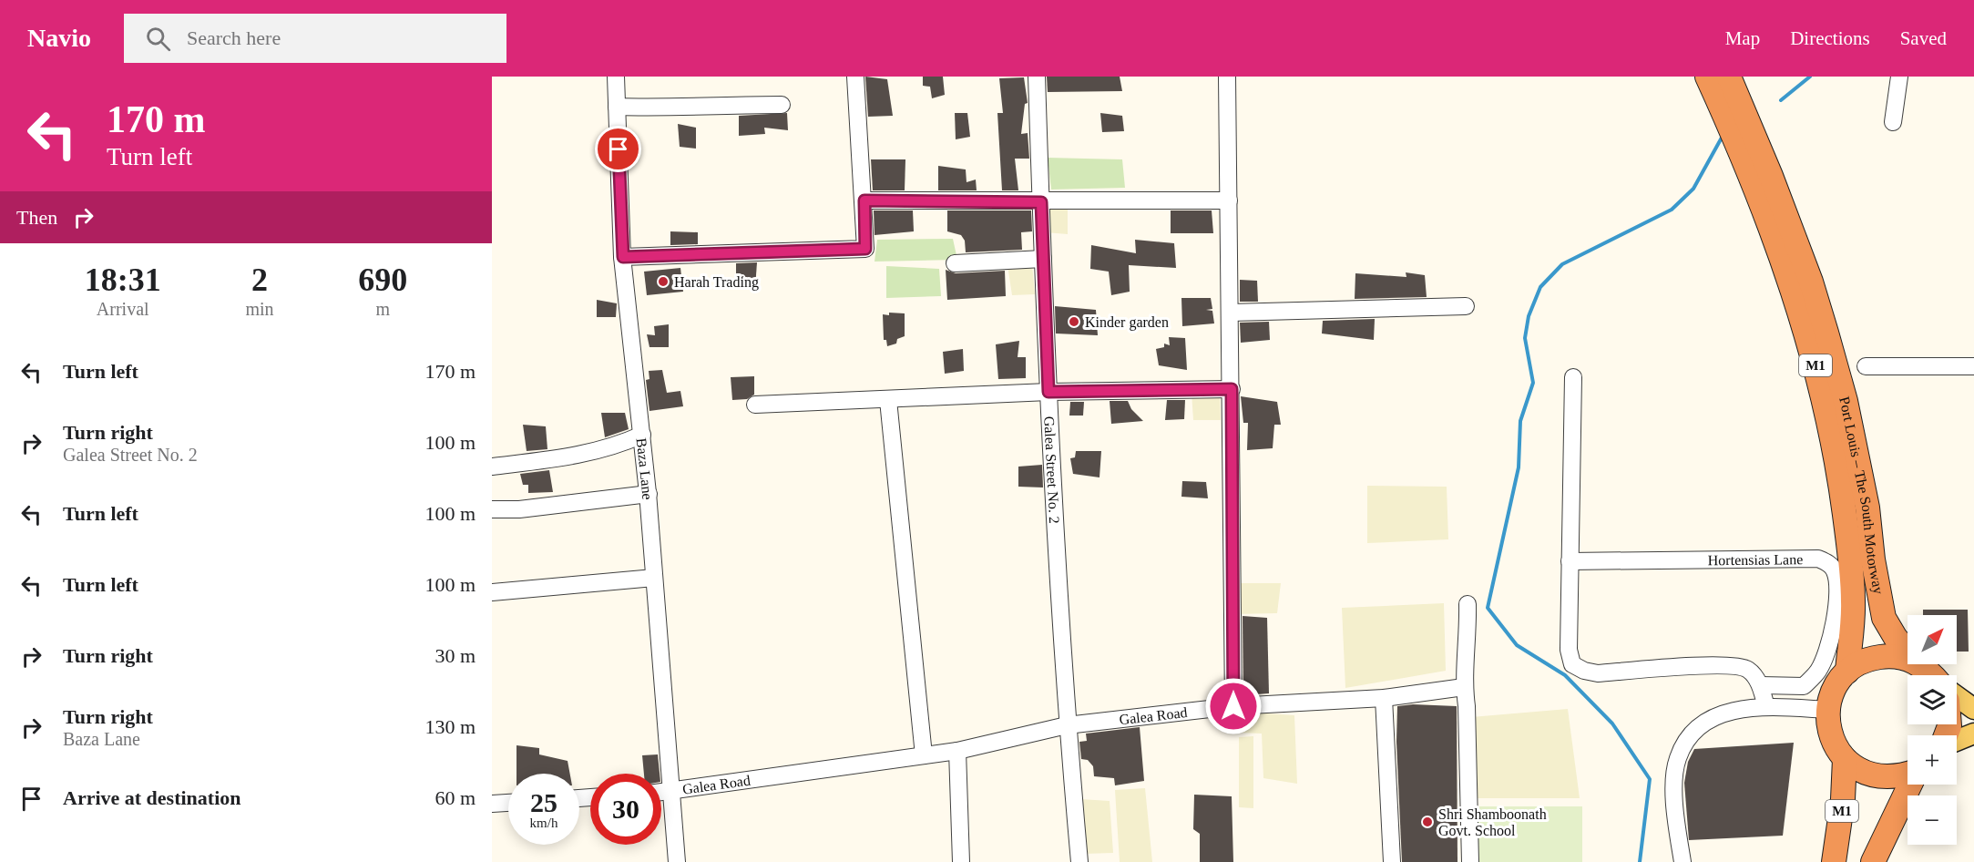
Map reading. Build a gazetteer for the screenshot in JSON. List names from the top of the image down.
{
  "streets": {
    "highway": ["M1", "Port Louis – The South Motorway"],
    "street": [
      "Baza Lane",
      "Galea Street No. 2",
      "Hortensias Lane",
      "Galea Road"
    ]
  },
  "crossings": [
    ["M1", "Port Louis – The South Motorway"],
    ["Baza Lane", "Galea Road"],
    ["Galea Street No. 2", "Galea Road"]
  ],
  "places": ["Harah Trading", "Kinder garden", "Shri Shamboonath Govt. School"],
  "north": "top right",
  "page": {
    "header": "Navio",
    "search": "Search here",
    "nav": ["Map", "Directions", "Saved"],
    "turn": ["170 m", "Turn left"],
    "then": "Then",
    "eta": [
      "18:31",
      "Arrival",
      "2",
      "min",
      "690",
      "m"
    ],
    "list": [
      {
        "name": "Turn left",
        "value": "170 m"
      },
      {
        "name": "Turn right",
        "note": "Galea Street No. 2",
        "value": "100 m"
      },
      {
        "name": "Turn left",
        "value": "100 m"
      },
      {
        "name": "Turn left",
        "value": "100 m"
      },
      {
        "name": "Turn right",
        "value": "30 m"
      },
      {
        "name": "Turn right",
        "note": "Baza Lane",
        "value": "130 m"
      },
      {
        "name": "Arrive at destination",
        "value": "60 m"
      }
    ],
    "map_buttons": ["+", "−"],
    "speed": "25 km/h",
    "limit": "30"
  }
}
